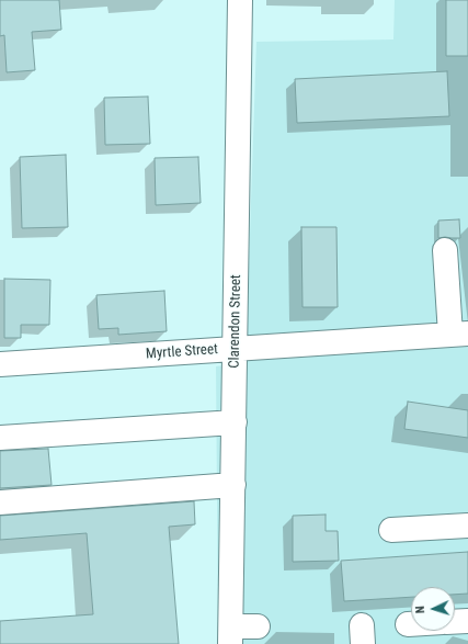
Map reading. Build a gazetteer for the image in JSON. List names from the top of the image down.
{
  "streets": {
    "street": ["Clarendon Street", "Myrtle Street"]
  },
  "crossings": [
    ["Clarendon Street", "Myrtle Street"]
  ],
  "north": "left"
}
